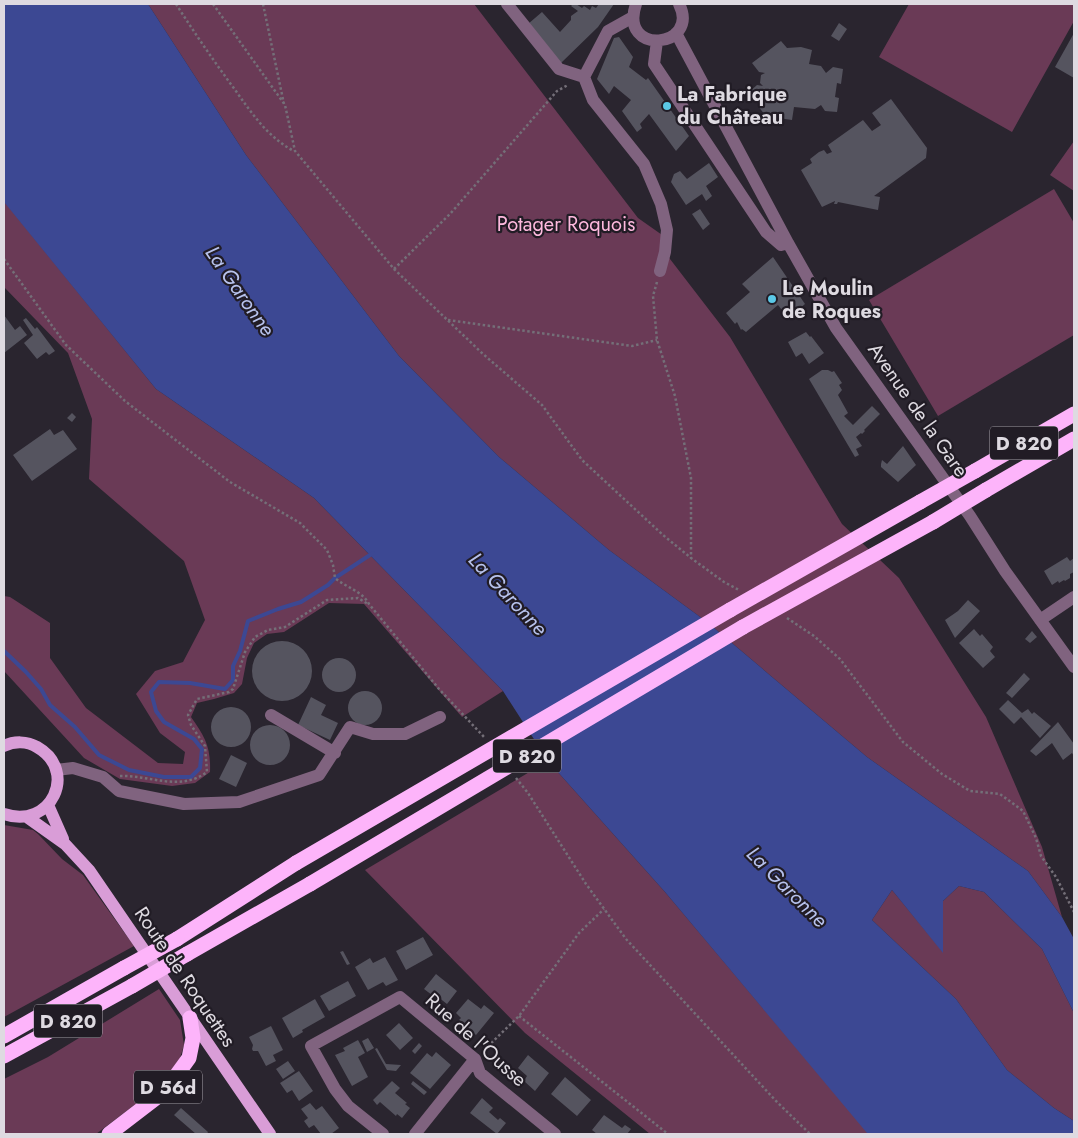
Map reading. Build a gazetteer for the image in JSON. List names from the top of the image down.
{
  "streets": {
    "highway": ["D 820", "D 56d"],
    "main road": ["Route de Roquettes"],
    "street": ["Avenue de la Gare", "Rue de l'Ousse"]
  },
  "crossings": [
    ["Route de Roquettes", "D 56d"]
  ],
  "water": ["La Garonne"],
  "parks": ["Potager Roquois"],
  "places": ["La Fabrique du Château", "Le Moulin de Roques"]
}
